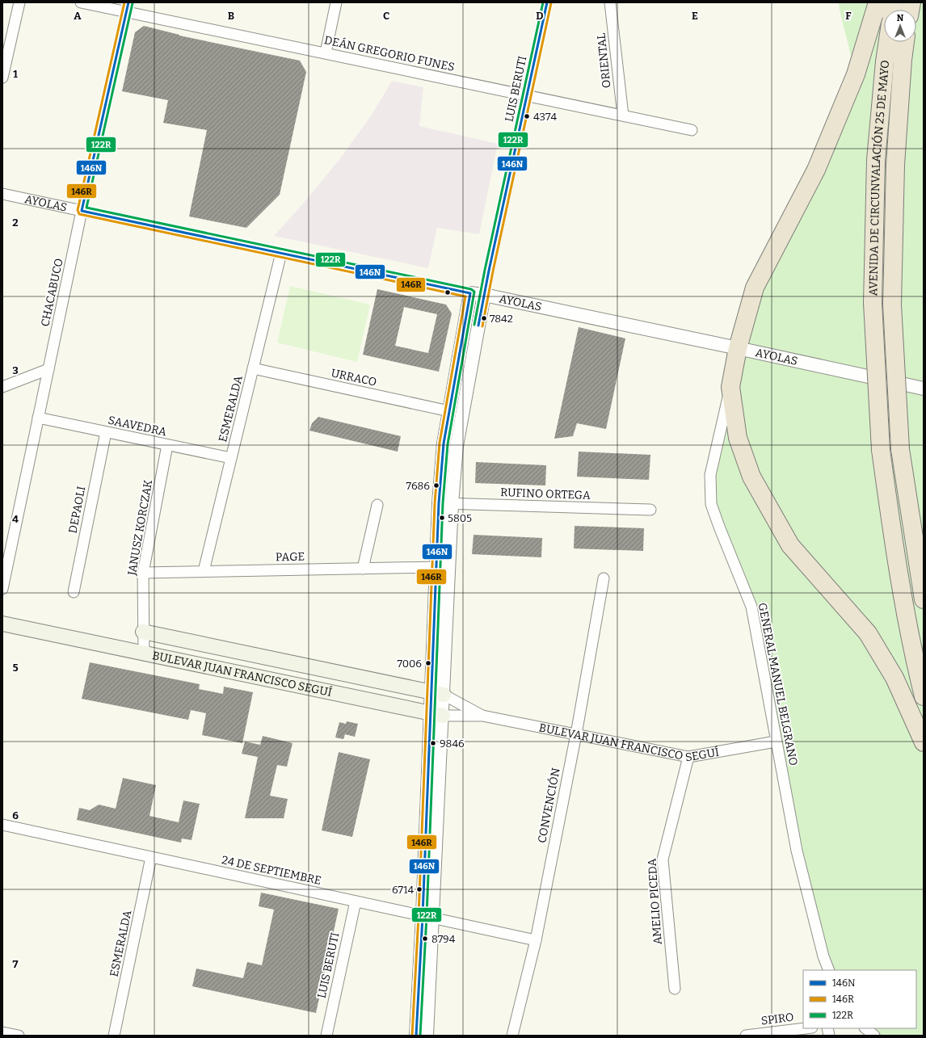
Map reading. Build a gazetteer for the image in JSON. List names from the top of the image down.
{
  "streets": {
    "highway": ["AVENIDA DE CIRCUNVALACIÓN 25 DE MAYO"],
    "main road": ["BULEVAR JUAN FRANCISCO SEGUÍ"],
    "street": [
      "DEÁN GREGORIO FUNES",
      "ORIENTAL",
      "LUIS BERUTI",
      "AYOLAS",
      "CHACABUCO",
      "URRACO",
      "ESMERALDA",
      "SAAVEDRA",
      "RUFINO ORTEGA",
      "DEPAOLI",
      "JANUSZ KORCZAK",
      "PAGE",
      "GENERAL MANUEL BELGRANO",
      "CONVENCIÓN",
      "24 DE SEPTIEMBRE",
      "AMELIO PICEDA",
      "SPIRO"
    ]
  },
  "crossings": [
    ["DEÁN GREGORIO FUNES", "ORIENTAL"],
    ["DEÁN GREGORIO FUNES", "LUIS BERUTI"],
    ["DEÁN GREGORIO FUNES", "CHACABUCO"],
    ["LUIS BERUTI", "AYOLAS"],
    ["LUIS BERUTI", "24 DE SEPTIEMBRE"],
    ["AYOLAS", "CHACABUCO"],
    ["AYOLAS", "ESMERALDA"],
    ["CHACABUCO", "SAAVEDRA"],
    ["URRACO", "ESMERALDA"],
    ["ESMERALDA", "SAAVEDRA"],
    ["ESMERALDA", "PAGE"],
    ["ESMERALDA", "24 DE SEPTIEMBRE"],
    ["SAAVEDRA", "DEPAOLI"],
    ["SAAVEDRA", "JANUSZ KORCZAK"],
    ["JANUSZ KORCZAK", "PAGE"],
    ["JANUSZ KORCZAK", "BULEVAR JUAN FRANCISCO SEGUÍ"],
    ["BULEVAR JUAN FRANCISCO SEGUÍ", "GENERAL MANUEL BELGRANO"],
    ["BULEVAR JUAN FRANCISCO SEGUÍ", "CONVENCIÓN"],
    ["BULEVAR JUAN FRANCISCO SEGUÍ", "AMELIO PICEDA"],
    ["CONVENCIÓN", "24 DE SEPTIEMBRE"]
  ],
  "places": [
    "4374",
    "7842",
    "7686",
    "5805",
    "7006",
    "9846",
    "6714",
    "8794"
  ],
  "lines": ["transit line 146N", "transit line 146R", "transit line 122R"],
  "legend": ["146N", "146R", "122R"],
  "north": "top",
  "grid": {
    "columns": [
      "A",
      "B",
      "C",
      "D",
      "E",
      "F"
    ],
    "rows": [
      "1",
      "2",
      "3",
      "4",
      "5",
      "6",
      "7"
    ]
  }
}
